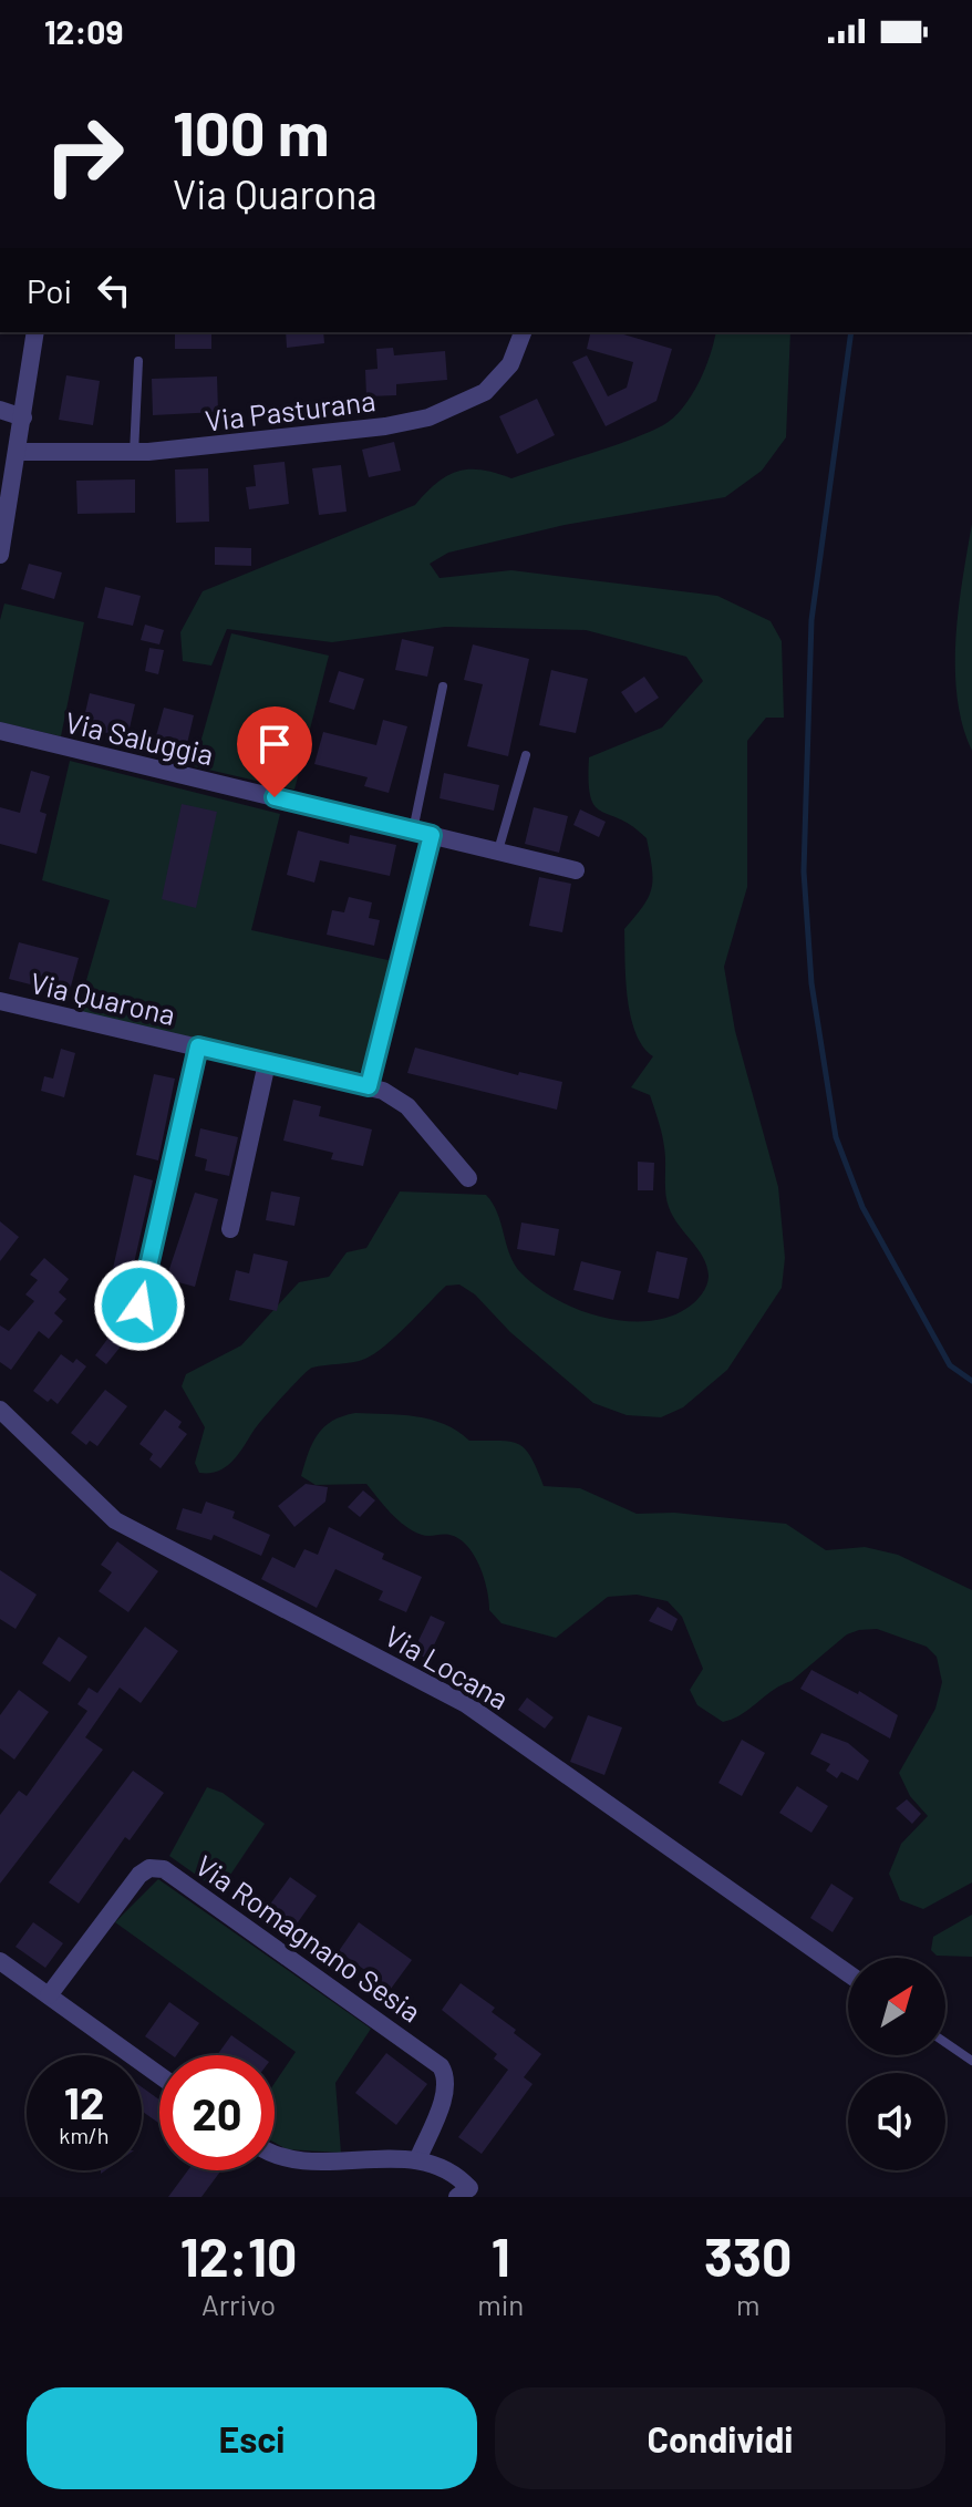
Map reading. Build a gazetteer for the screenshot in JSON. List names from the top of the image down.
{
  "streets": {
    "street": [
      "Via Pasturana",
      "Via Saluggia",
      "Via Quarona",
      "Via Locana",
      "Via Romagnano Sesia"
    ]
  },
  "north": "top right",
  "page": {
    "status": "12:09",
    "turn": ["100 m", "Via Quarona"],
    "then": "Poi",
    "speed": "12 km/h",
    "limit": "20",
    "eta": [
      "12:10",
      "Arrivo",
      "1",
      "min",
      "330",
      "m"
    ],
    "buttons": ["Esci", "Condividi"]
  }
}
